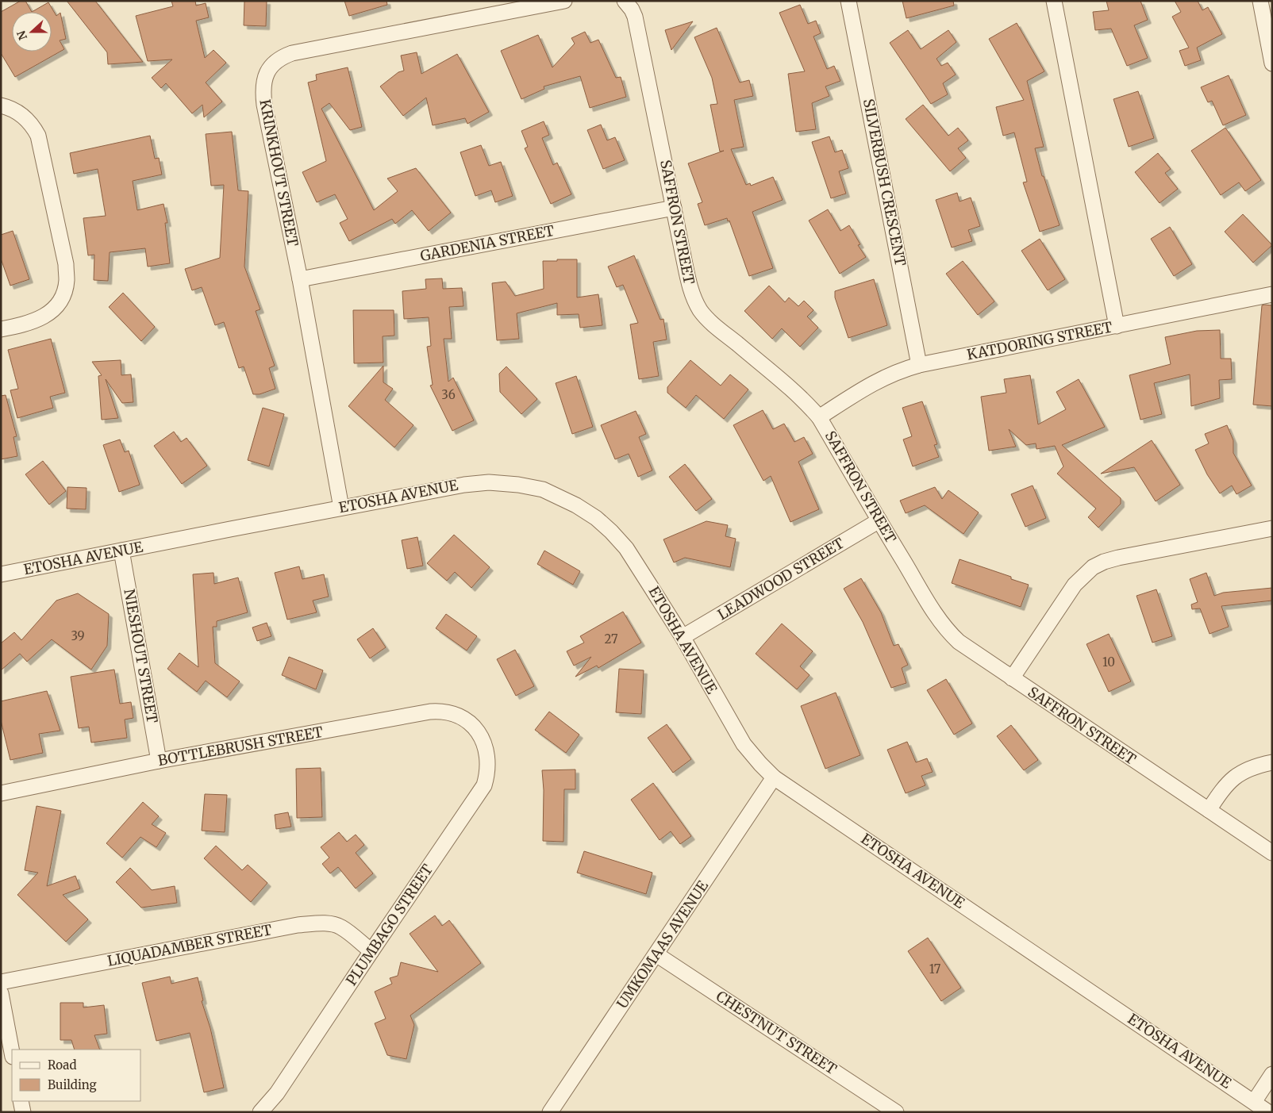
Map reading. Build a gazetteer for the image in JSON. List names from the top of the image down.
{
  "streets": {
    "street": [
      "KRINKHOUT STREET",
      "SILVERBUSH CRESCENT",
      "SAFFRON STREET",
      "GARDENIA STREET",
      "KATDORING STREET",
      "ETOSHA AVENUE",
      "LEADWOOD STREET",
      "NIESHOUT STREET",
      "BOTTLEBRUSH STREET",
      "PLUMBAGO STREET",
      "UMKOMAAS AVENUE",
      "LIQUADAMBER STREET",
      "CHESTNUT STREET"
    ]
  },
  "crossings": [
    ["KRINKHOUT STREET", "GARDENIA STREET"],
    ["KRINKHOUT STREET", "ETOSHA AVENUE"],
    ["SILVERBUSH CRESCENT", "KATDORING STREET"],
    ["SAFFRON STREET", "GARDENIA STREET"],
    ["SAFFRON STREET", "KATDORING STREET"],
    ["SAFFRON STREET", "LEADWOOD STREET"],
    ["ETOSHA AVENUE", "LEADWOOD STREET"],
    ["ETOSHA AVENUE", "NIESHOUT STREET"],
    ["ETOSHA AVENUE", "UMKOMAAS AVENUE"],
    ["NIESHOUT STREET", "BOTTLEBRUSH STREET"],
    ["BOTTLEBRUSH STREET", "PLUMBAGO STREET"],
    ["PLUMBAGO STREET", "LIQUADAMBER STREET"],
    ["UMKOMAAS AVENUE", "CHESTNUT STREET"]
  ],
  "house_numbers": [
    "36",
    "39",
    "27",
    "10",
    "17"
  ],
  "legend": ["Road", "Building"],
  "north": "left"
}
